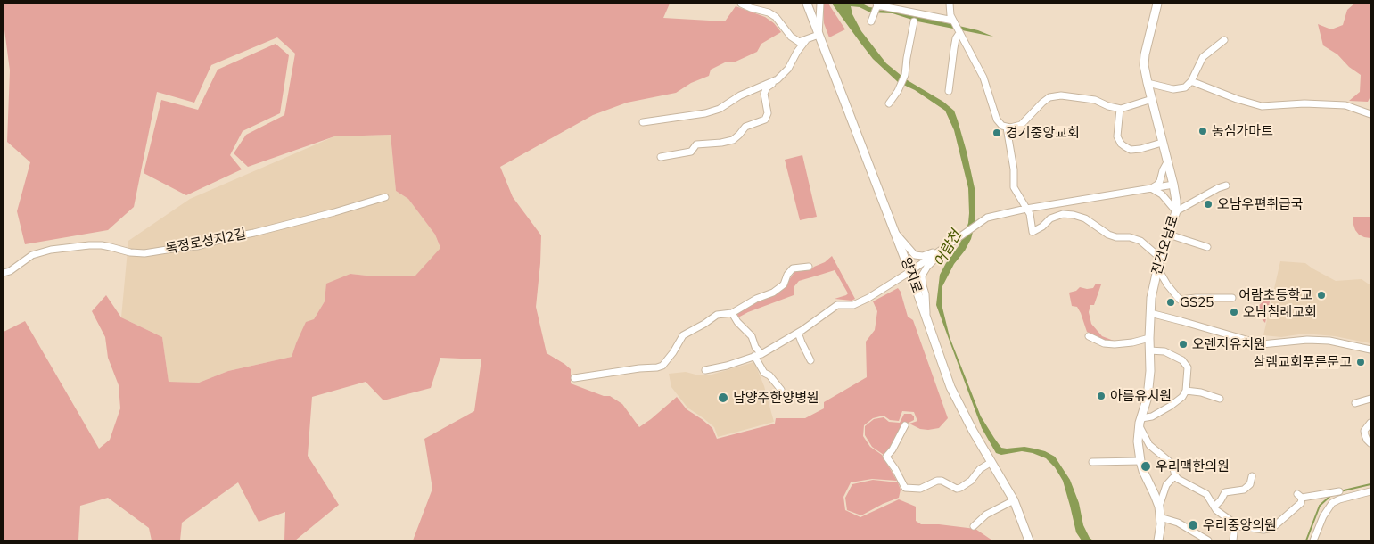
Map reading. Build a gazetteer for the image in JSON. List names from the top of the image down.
{
  "streets": {
    "street": ["독정로성지2길", "진건오남로", "양지로"]
  },
  "water": ["어람천"],
  "places": [
    "농심가마트",
    "경기중앙교회",
    "오남우편취급국",
    "어람초등학교",
    "GS25",
    "오남침례교회",
    "오렌지유치원",
    "살렘교회푸른문고",
    "아름유치원",
    "남양주한양병원",
    "우리맥한의원",
    "우리중앙의원"
  ]
}
